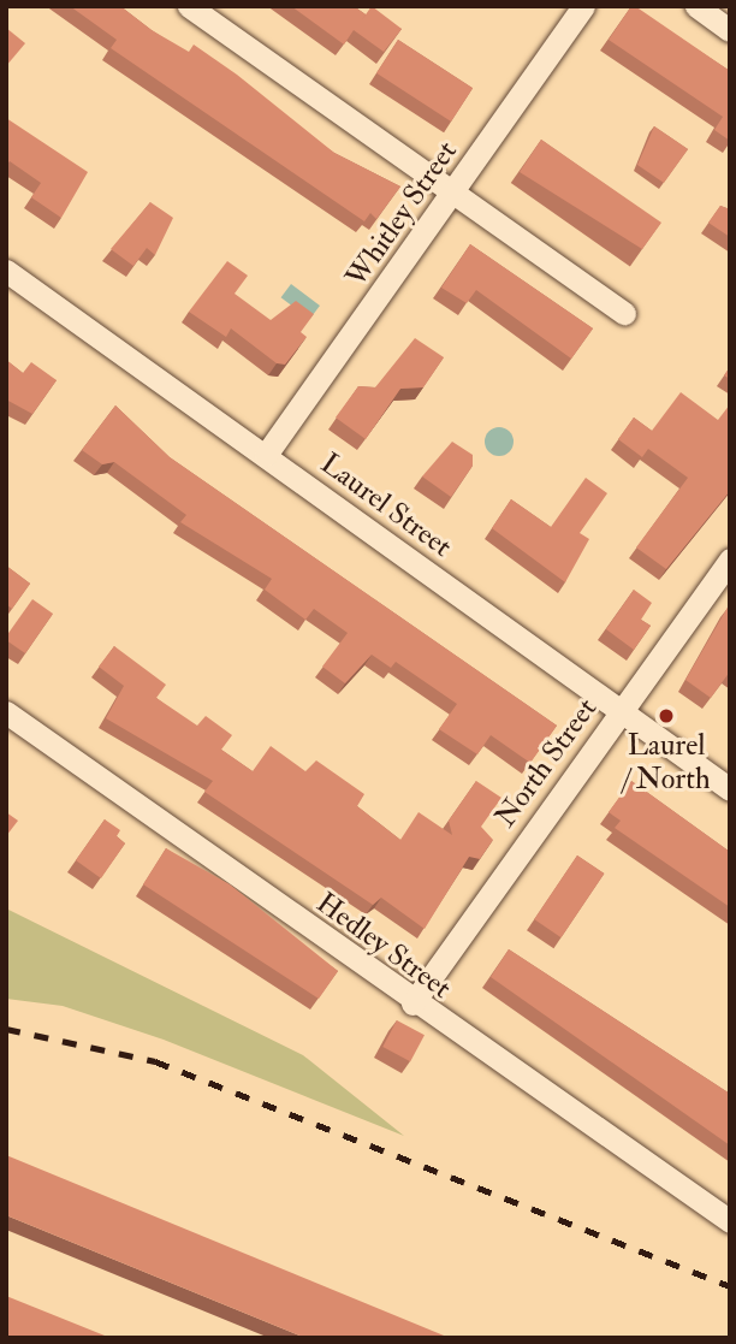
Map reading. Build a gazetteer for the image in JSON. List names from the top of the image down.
{
  "streets": {
    "street": [
      "Whitley Street",
      "Laurel Street",
      "North Street",
      "Hedley Street"
    ]
  },
  "crossings": [
    ["Whitley Street", "Laurel Street"],
    ["Laurel Street", "North Street"],
    ["North Street", "Hedley Street"]
  ],
  "places": ["Laurel / North"]
}
